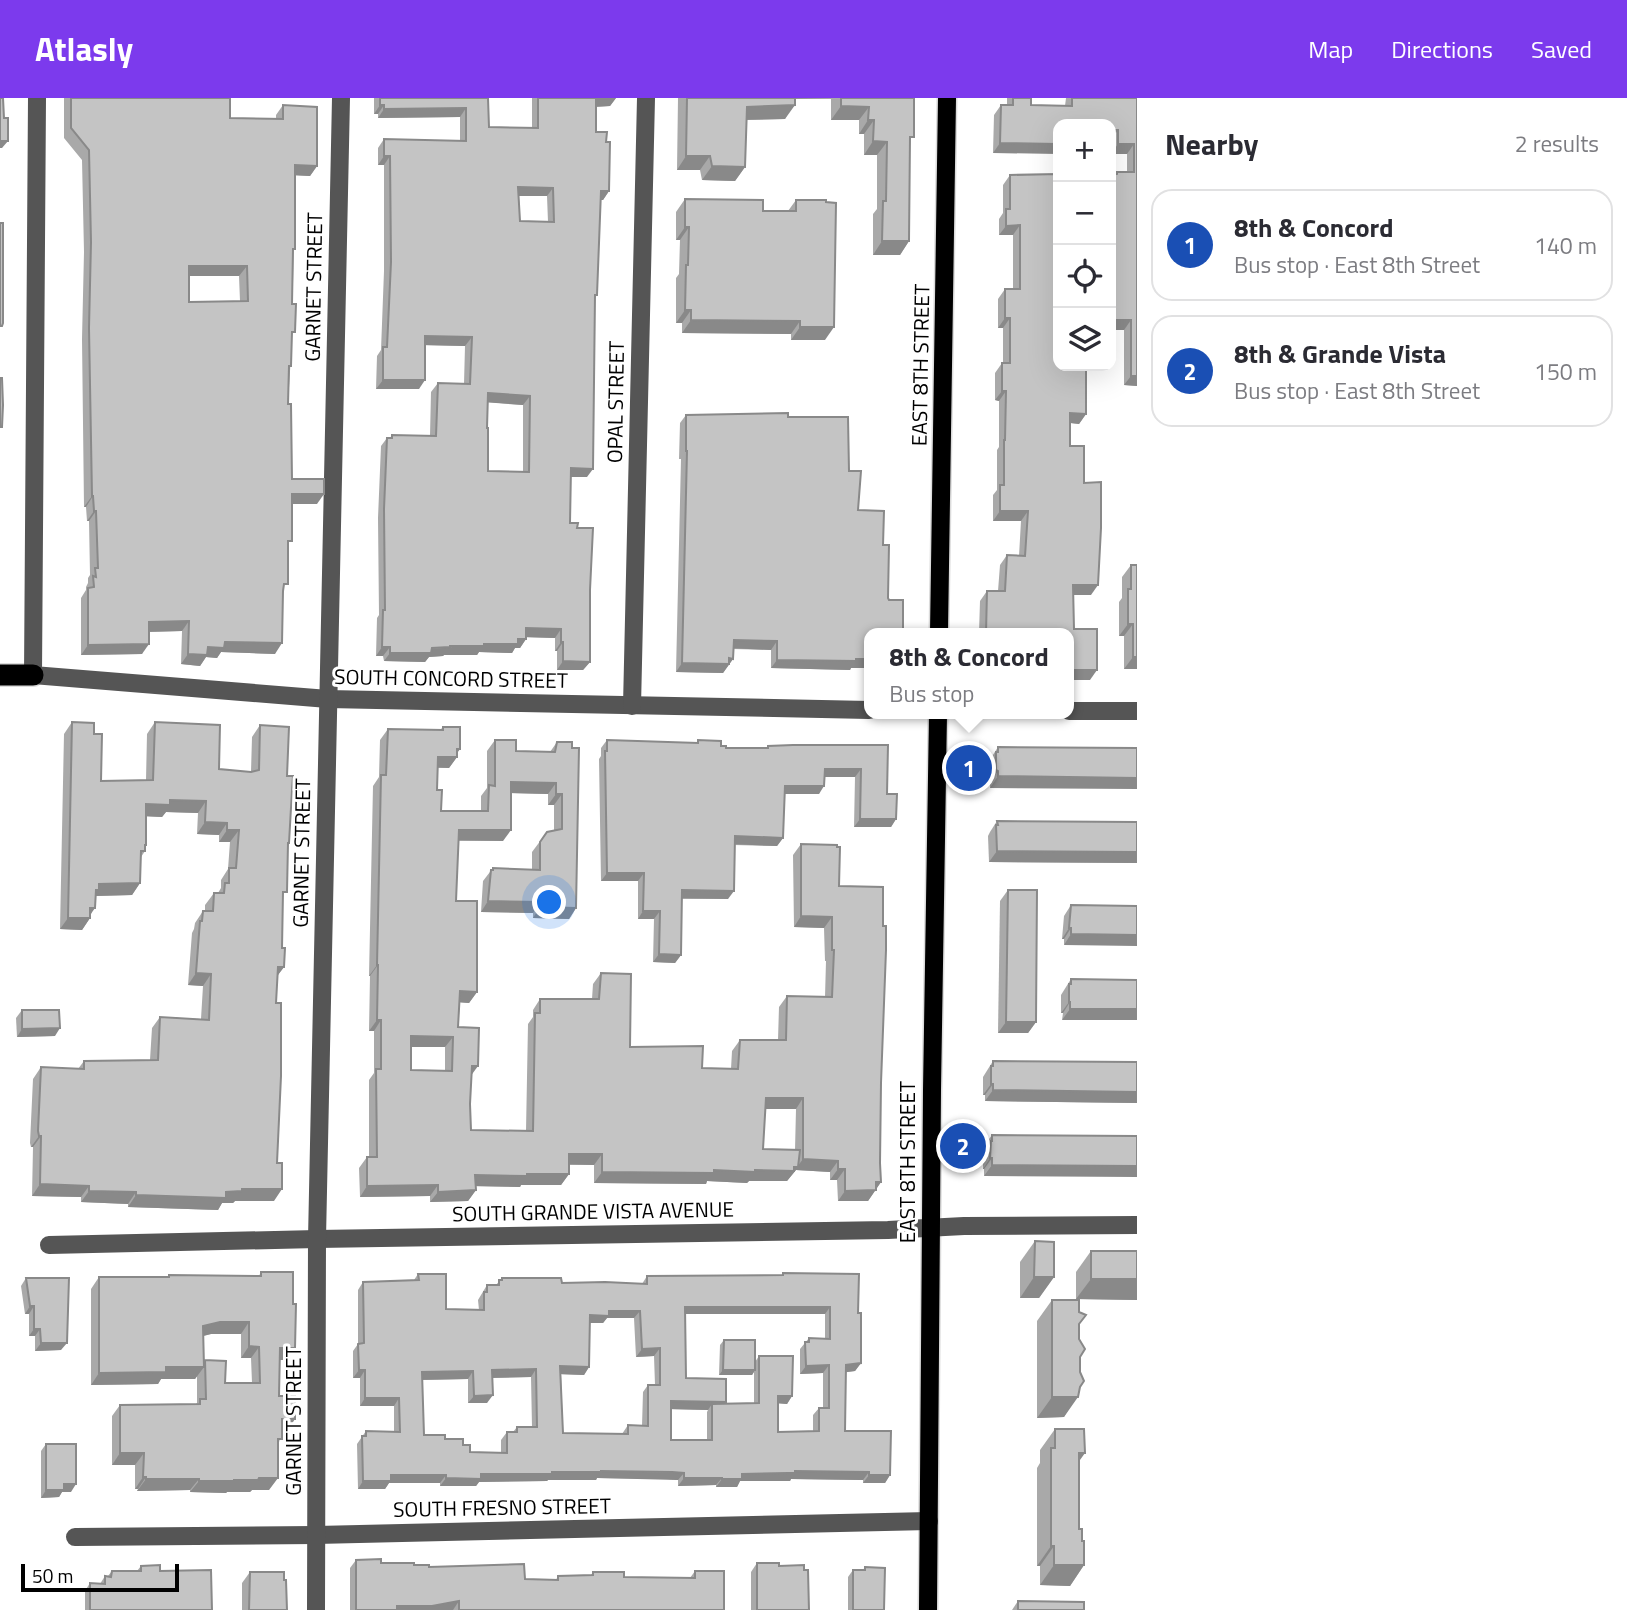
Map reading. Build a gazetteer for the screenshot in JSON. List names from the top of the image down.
{
  "streets": {
    "main road": ["EAST 8TH STREET"],
    "street": [
      "GARNET STREET",
      "OPAL STREET",
      "SOUTH CONCORD STREET",
      "SOUTH GRANDE VISTA AVENUE",
      "SOUTH FRESNO STREET"
    ]
  },
  "crossings": [
    ["GARNET STREET", "SOUTH CONCORD STREET"],
    ["GARNET STREET", "SOUTH GRANDE VISTA AVENUE"],
    ["GARNET STREET", "SOUTH FRESNO STREET"],
    ["EAST 8TH STREET", "SOUTH GRANDE VISTA AVENUE"],
    ["EAST 8TH STREET", "SOUTH FRESNO STREET"],
    ["OPAL STREET", "SOUTH CONCORD STREET"]
  ],
  "scale_bar": "50 m",
  "page": {
    "header": "Atlasly",
    "nav": ["Map", "Directions", "Saved"],
    "heading": ["Nearby", "2 results"],
    "map_buttons": ["+", "−"],
    "list": [
      {
        "mark": "1",
        "name": "8th & Concord",
        "note": "Bus stop · East 8th Street",
        "value": "140 m"
      },
      {
        "mark": "2",
        "name": "8th & Grande Vista",
        "note": "Bus stop · East 8th Street",
        "value": "150 m"
      }
    ],
    "popup": ["8th & Concord", "Bus stop"],
    "pins": ["1", "2"],
    "scale": "50 m"
  }
}
